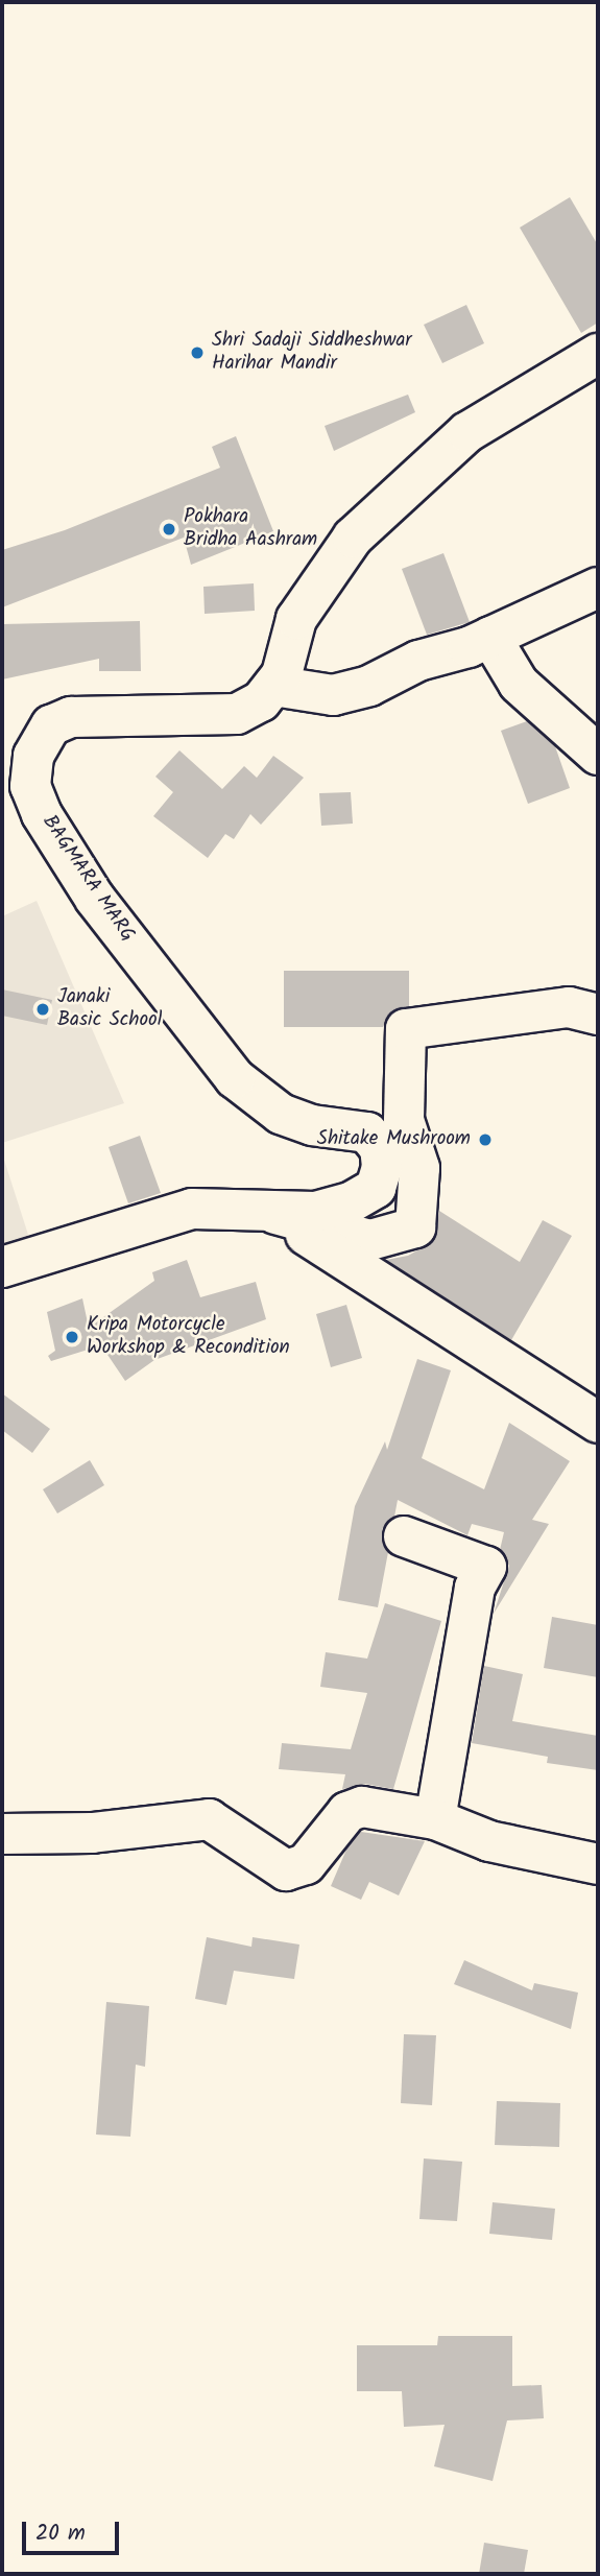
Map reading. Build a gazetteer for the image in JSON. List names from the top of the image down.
{
  "streets": {
    "street": ["BAGMARA MARG"]
  },
  "places": [
    "Shri Sadaji Siddheshwar Harihar Mandir",
    "Pokhara Bridha Aashram",
    "Janaki Basic School",
    "Shitake Mushroom",
    "Kripa Motorcycle Workshop & Recondition"
  ],
  "scale_bar": "20 m"
}
